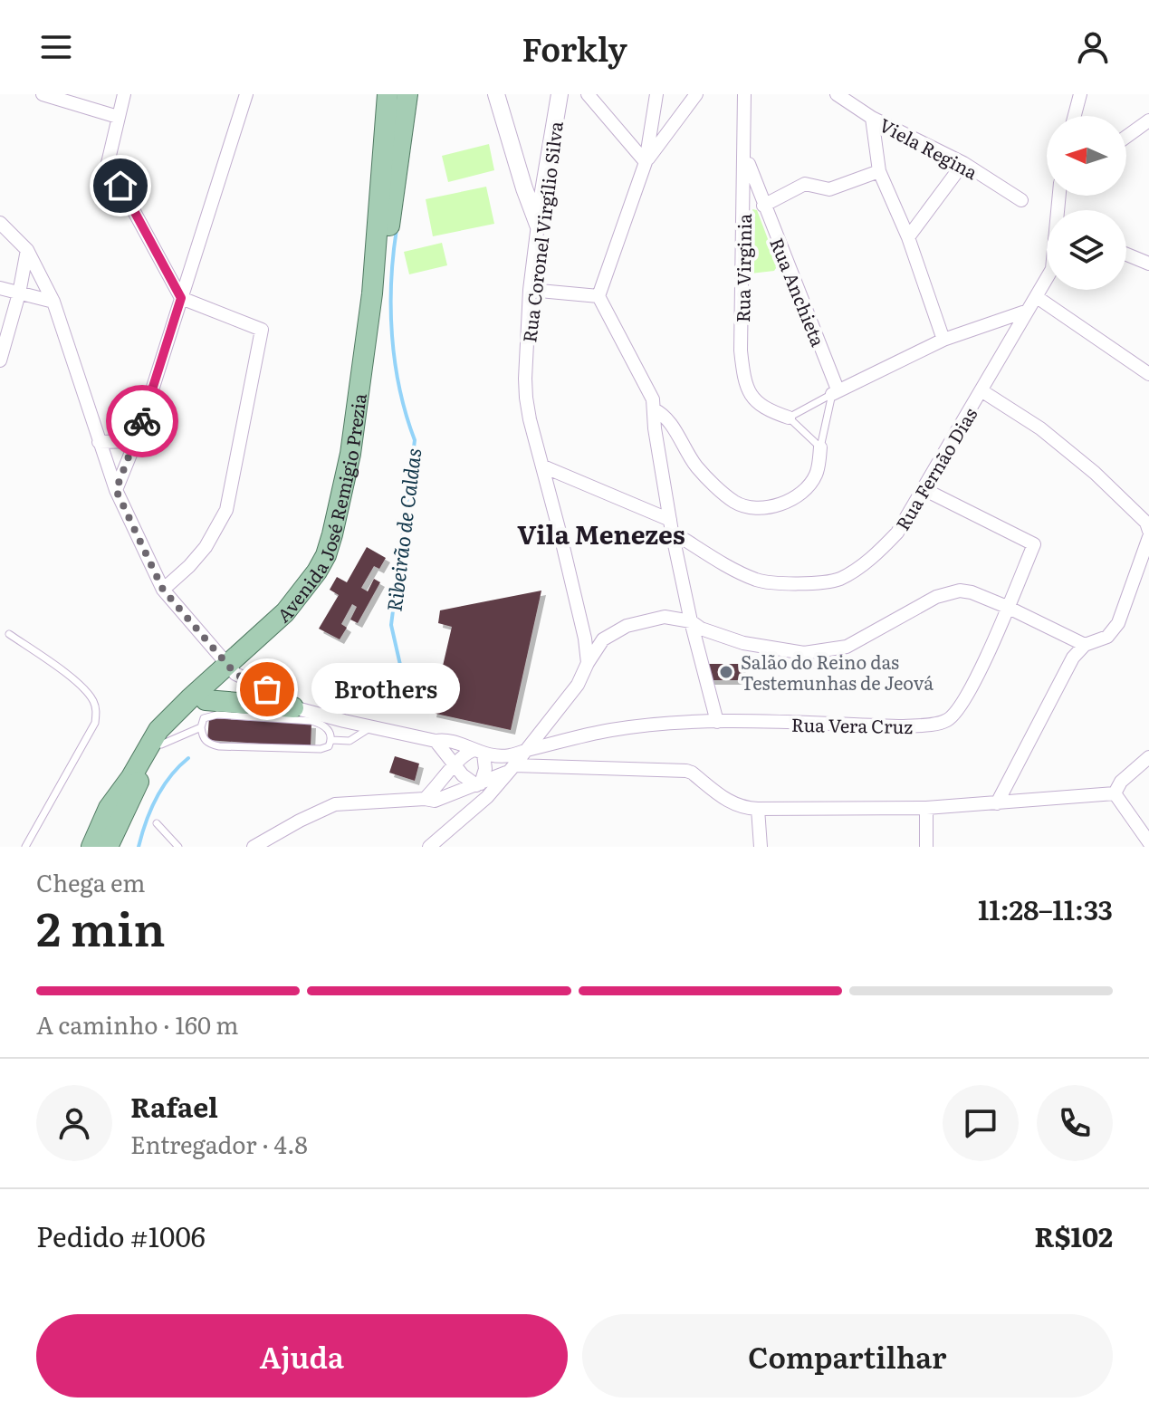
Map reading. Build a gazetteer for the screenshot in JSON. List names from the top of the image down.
{
  "streets": {
    "main road": ["Avenida José Remigio Prezia"],
    "street": [
      "Viela Regina",
      "Rua Coronel Virgílio Silva",
      "Rua Virginia",
      "Rua Anchieta",
      "Rua Fernão Dias",
      "Rua Vera Cruz"
    ]
  },
  "crossings": [
    ["Rua Coronel Virgílio Silva", "Rua Fernão Dias"],
    ["Rua Virginia", "Rua Anchieta"],
    ["Rua Fernão Dias", "Rua Vera Cruz"],
    ["Avenida José Remigio Prezia", "Rua Vera Cruz"]
  ],
  "districts": ["Vila Menezes"],
  "water": ["Ribeirão de Caldas"],
  "places": ["Salão do Reino das Testemunhas de Jeová", "Brothers"],
  "north": "left",
  "page": {
    "header": "Forkly",
    "bubble": "Brothers",
    "heading": ["2 min", "Chega em", "11:28–11:33"],
    "panel": [
      "Rafael",
      "Entregador · 4.8",
      "Pedido #1006",
      "R$102"
    ],
    "bar": "A caminho · 160 m",
    "buttons": ["Ajuda", "Compartilhar"]
  }
}
